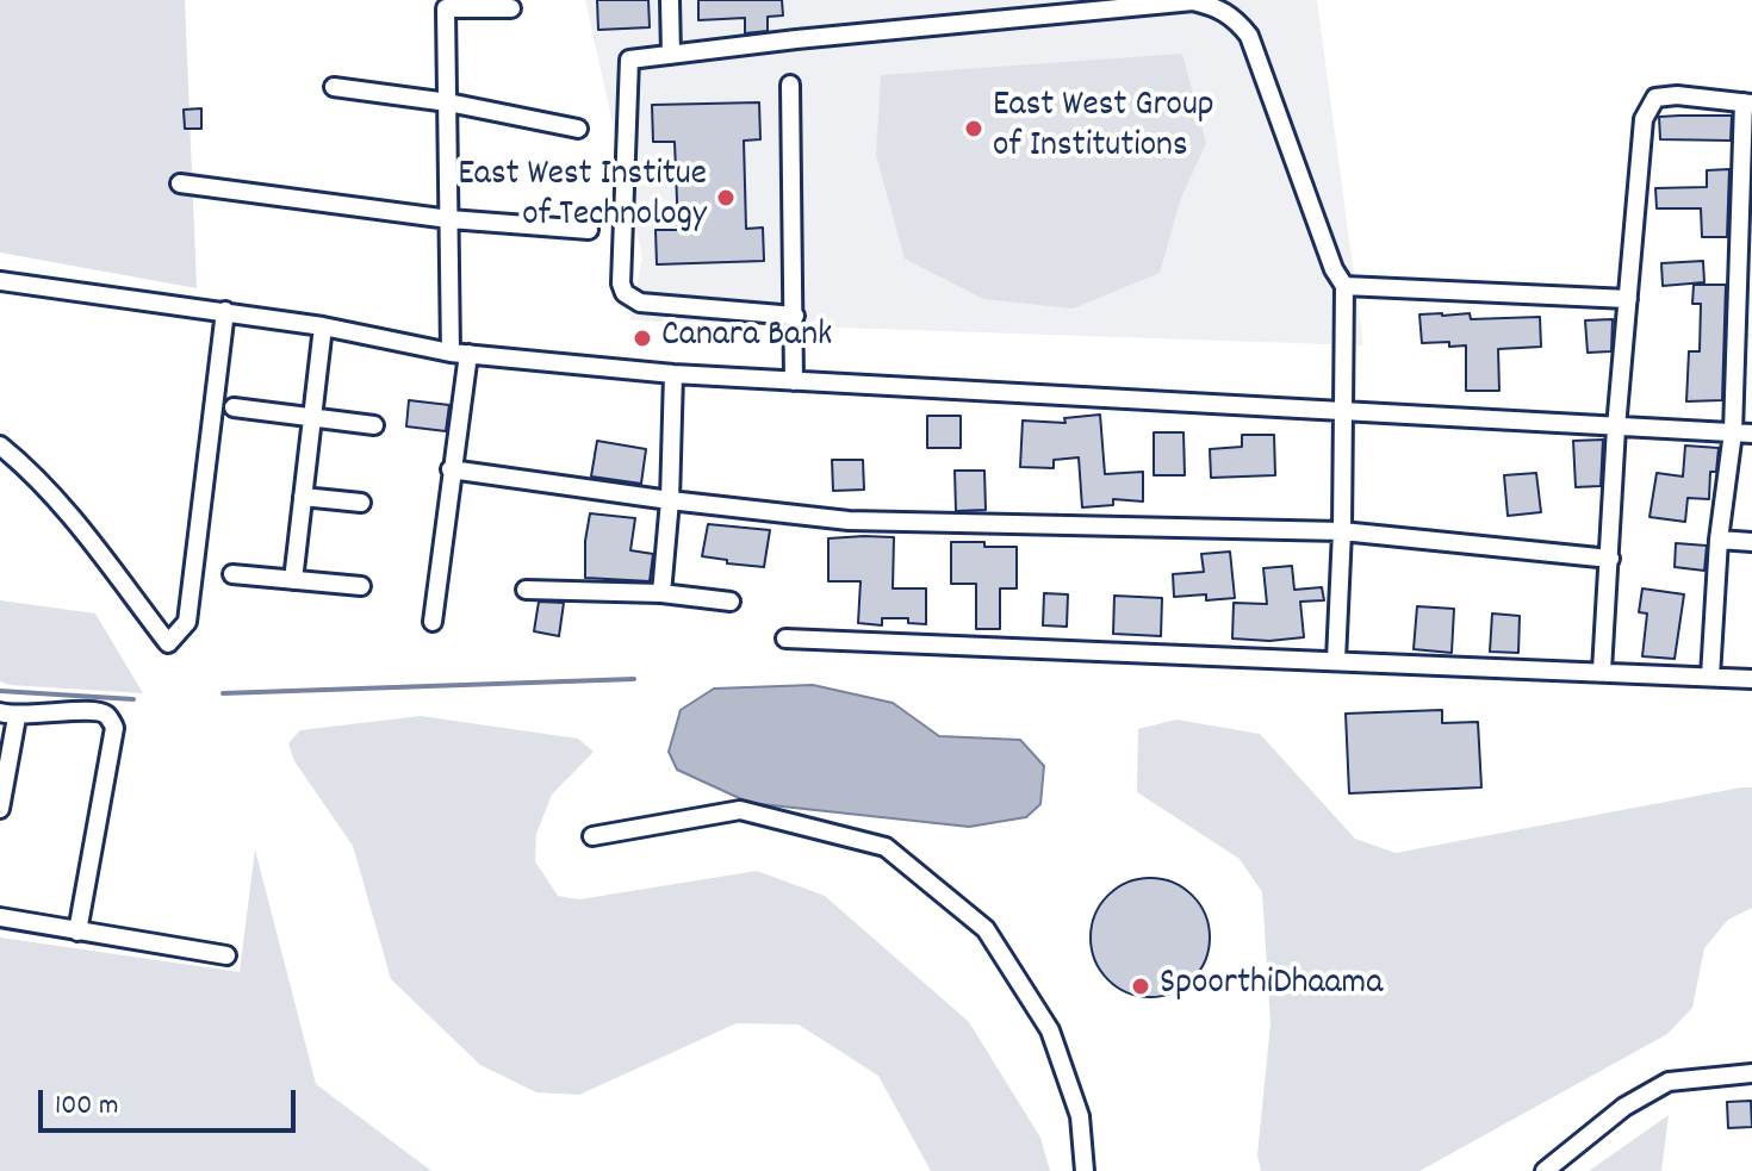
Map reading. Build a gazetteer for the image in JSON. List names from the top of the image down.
{
  "places": [
    "East West Group of Institutions",
    "East West Institue of Technology",
    "Canara Bank",
    "SpoorthiDhaama"
  ],
  "scale_bar": "100 m"
}
